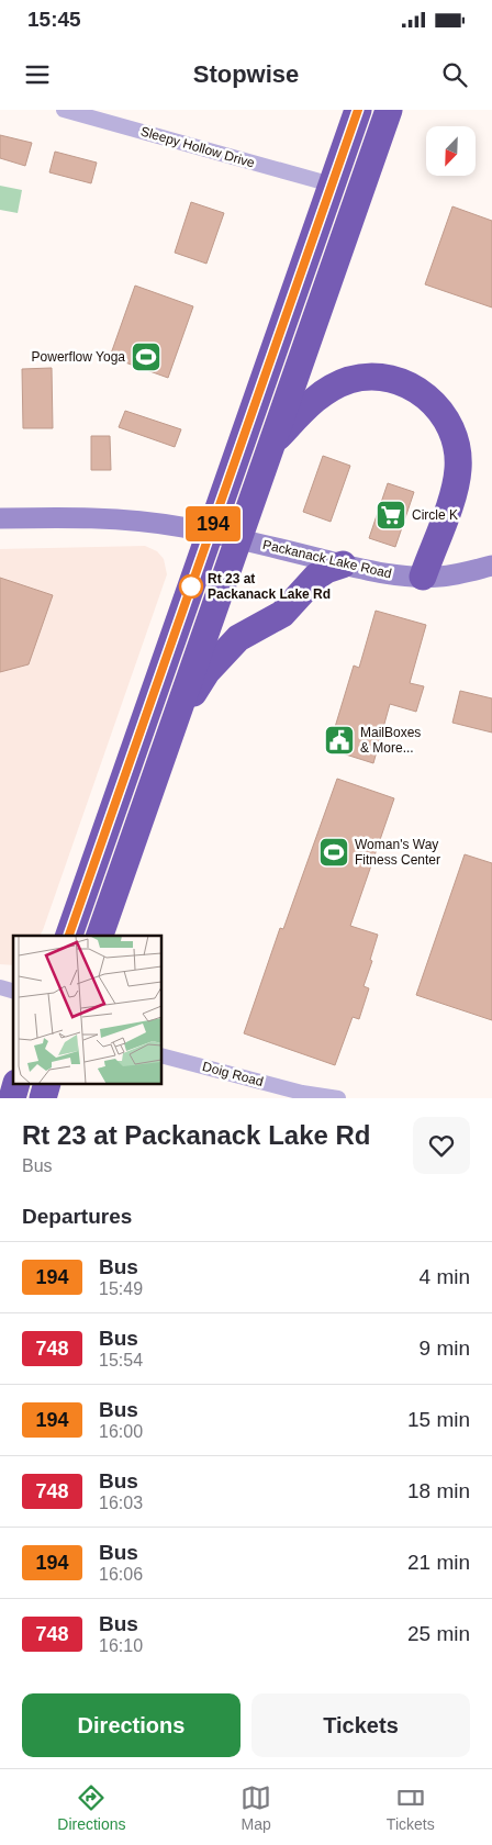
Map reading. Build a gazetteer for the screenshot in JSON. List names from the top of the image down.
{
  "streets": {
    "street": ["Sleepy Hollow Drive", "Packanack Lake Road", "Doig Road"]
  },
  "places": {
    "sports": ["Powerflow Yoga", "Woman's Way Fitness Center"],
    "supermarket": ["Circle K"],
    "other": ["Rt 23 at Packanack Lake Rd"],
    "public building": ["MailBoxes & More..."]
  },
  "lines": ["bus line 194"],
  "north": "bottom left",
  "page": {
    "status": "15:45",
    "header": "Stopwise",
    "on_map": "194",
    "heading": [
      ["Rt 23 at Packanack Lake Rd", "Bus"],
      "Departures"
    ],
    "list": [
      {
        "mark": "194",
        "name": "Bus",
        "note": "15:49",
        "value": "4 min"
      },
      {
        "mark": "748",
        "name": "Bus",
        "note": "15:54",
        "value": "9 min"
      },
      {
        "mark": "194",
        "name": "Bus",
        "note": "16:00",
        "value": "15 min"
      },
      {
        "mark": "748",
        "name": "Bus",
        "note": "16:03",
        "value": "18 min"
      },
      {
        "mark": "194",
        "name": "Bus",
        "note": "16:06",
        "value": "21 min"
      },
      {
        "mark": "748",
        "name": "Bus",
        "note": "16:10",
        "value": "25 min"
      }
    ],
    "buttons": ["Directions", "Tickets"],
    "tabs": ["Directions", "Map", "Tickets"]
  }
}
